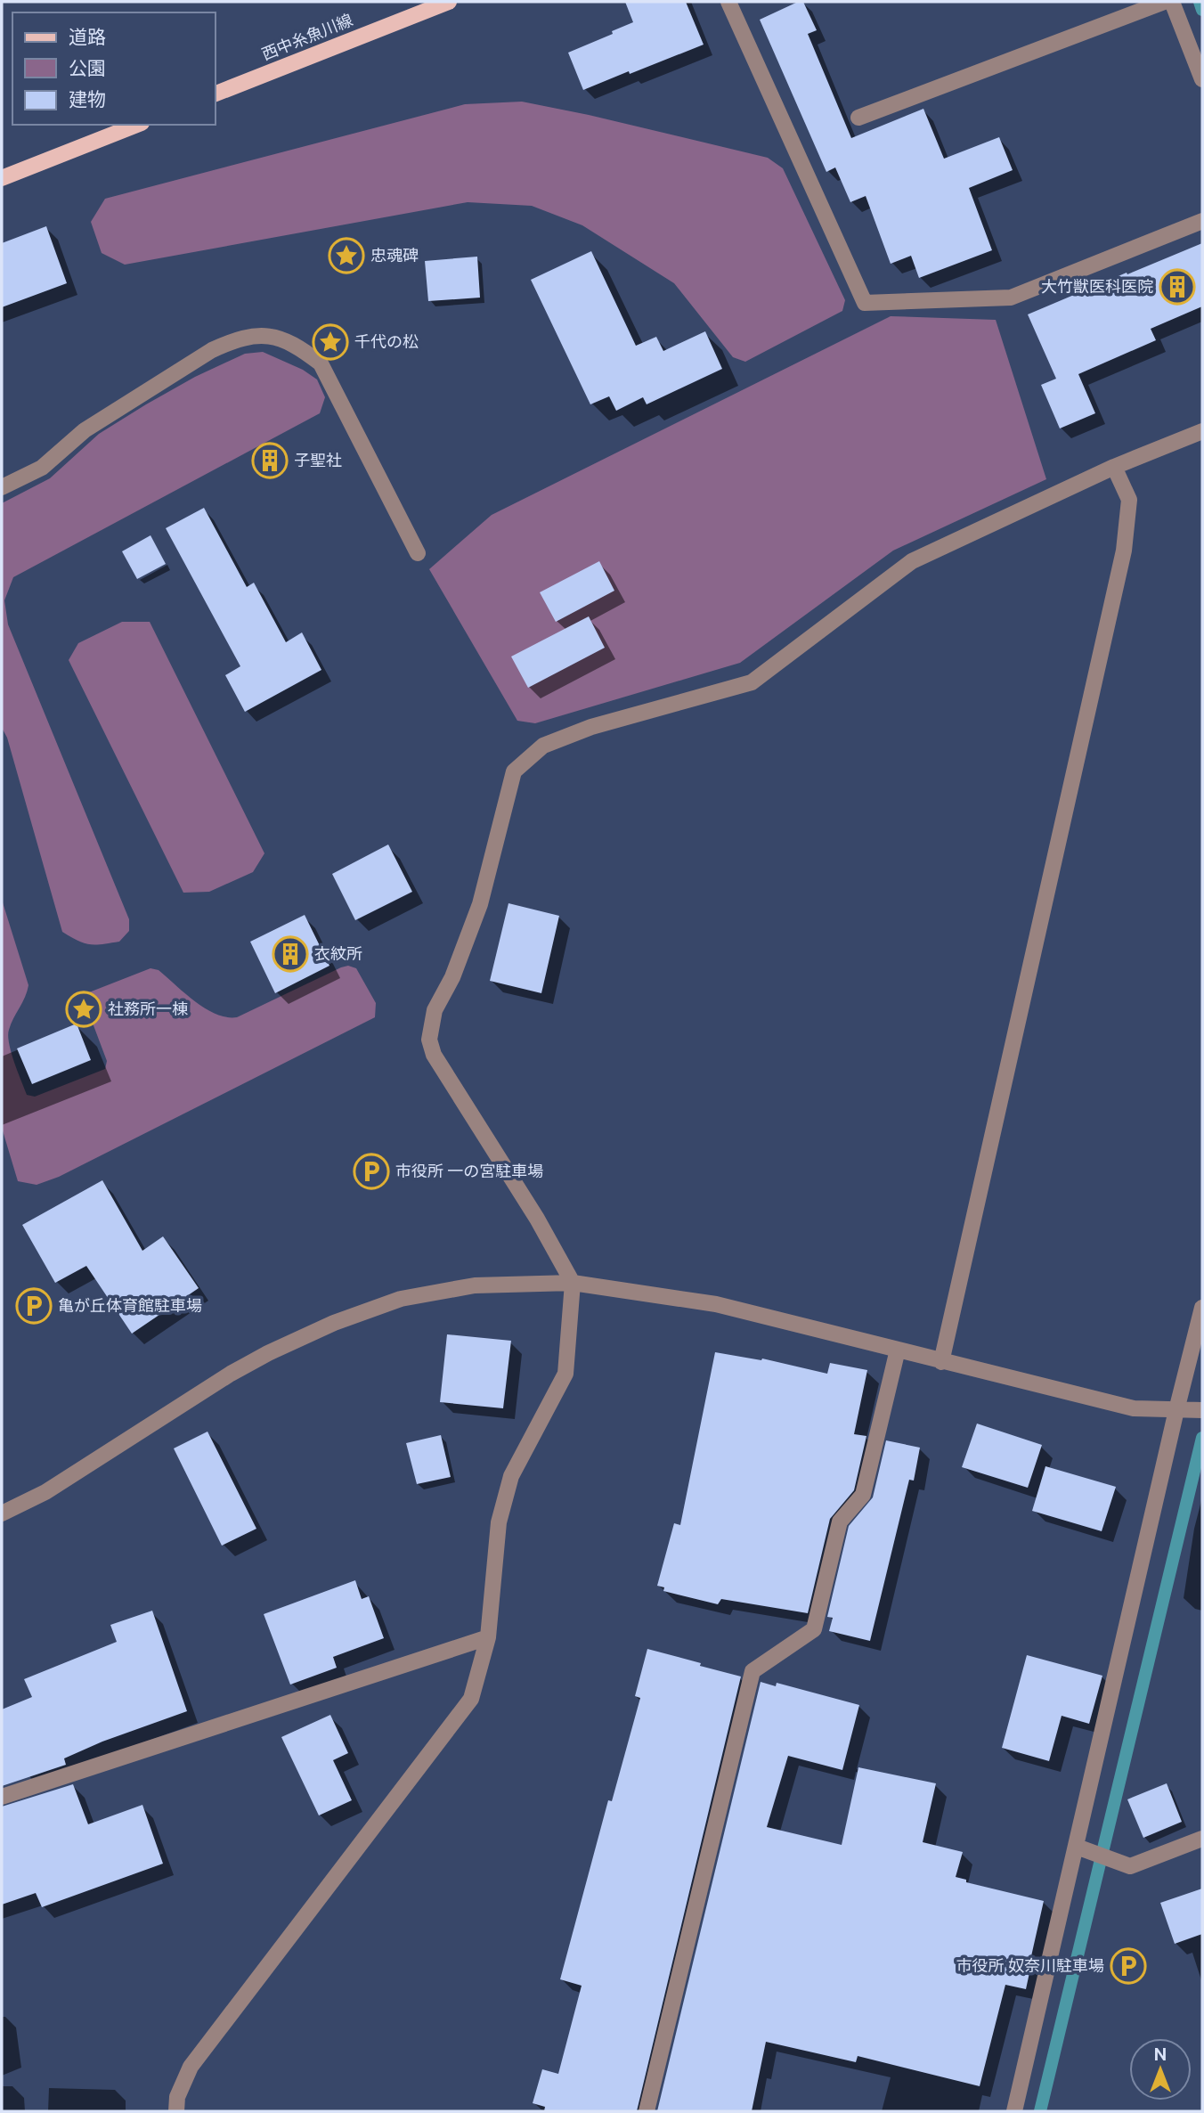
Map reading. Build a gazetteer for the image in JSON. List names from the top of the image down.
{
  "streets": {
    "main road": ["西中糸魚川線"]
  },
  "places": {
    "place": ["忠魂碑", "千代の松", "社務所一棟"],
    "building": ["大竹獣医科医院", "子聖社", "衣紋所"],
    "parking": ["市役所 一の宮駐車場", "亀が丘体育館駐車場", "市役所 奴奈川駐車場"]
  },
  "legend": ["道路", "公園", "建物"],
  "north": "top"
}
